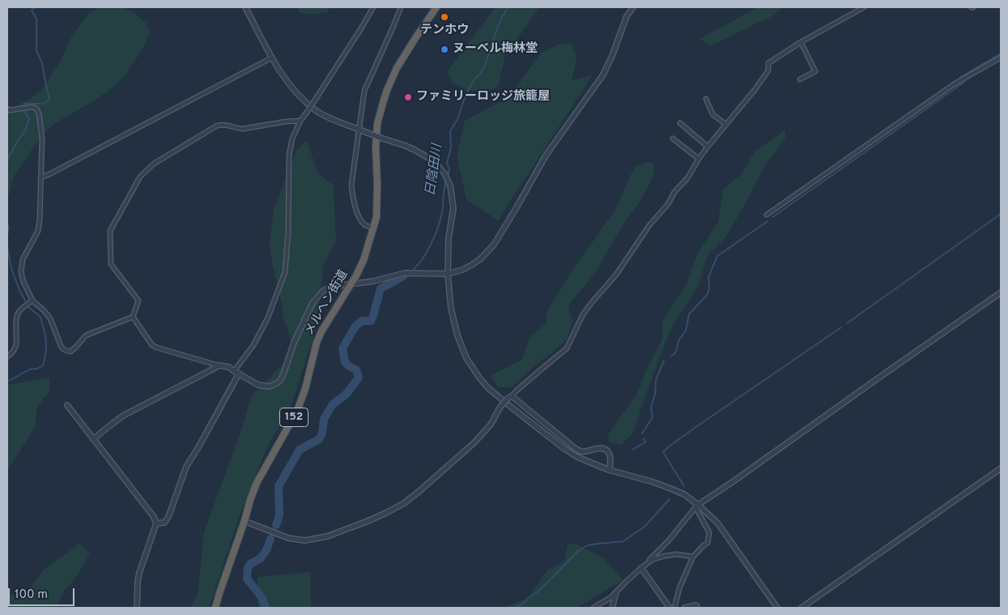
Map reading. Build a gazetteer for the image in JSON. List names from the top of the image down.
{
  "streets": {
    "highway": ["メルヘン街道", "152"]
  },
  "water": ["日陰田川"],
  "places": ["テンホウ", "ヌーベル梅林堂", "ファミリーロッジ旅籠屋"],
  "scale_bar": "100 m"
}
